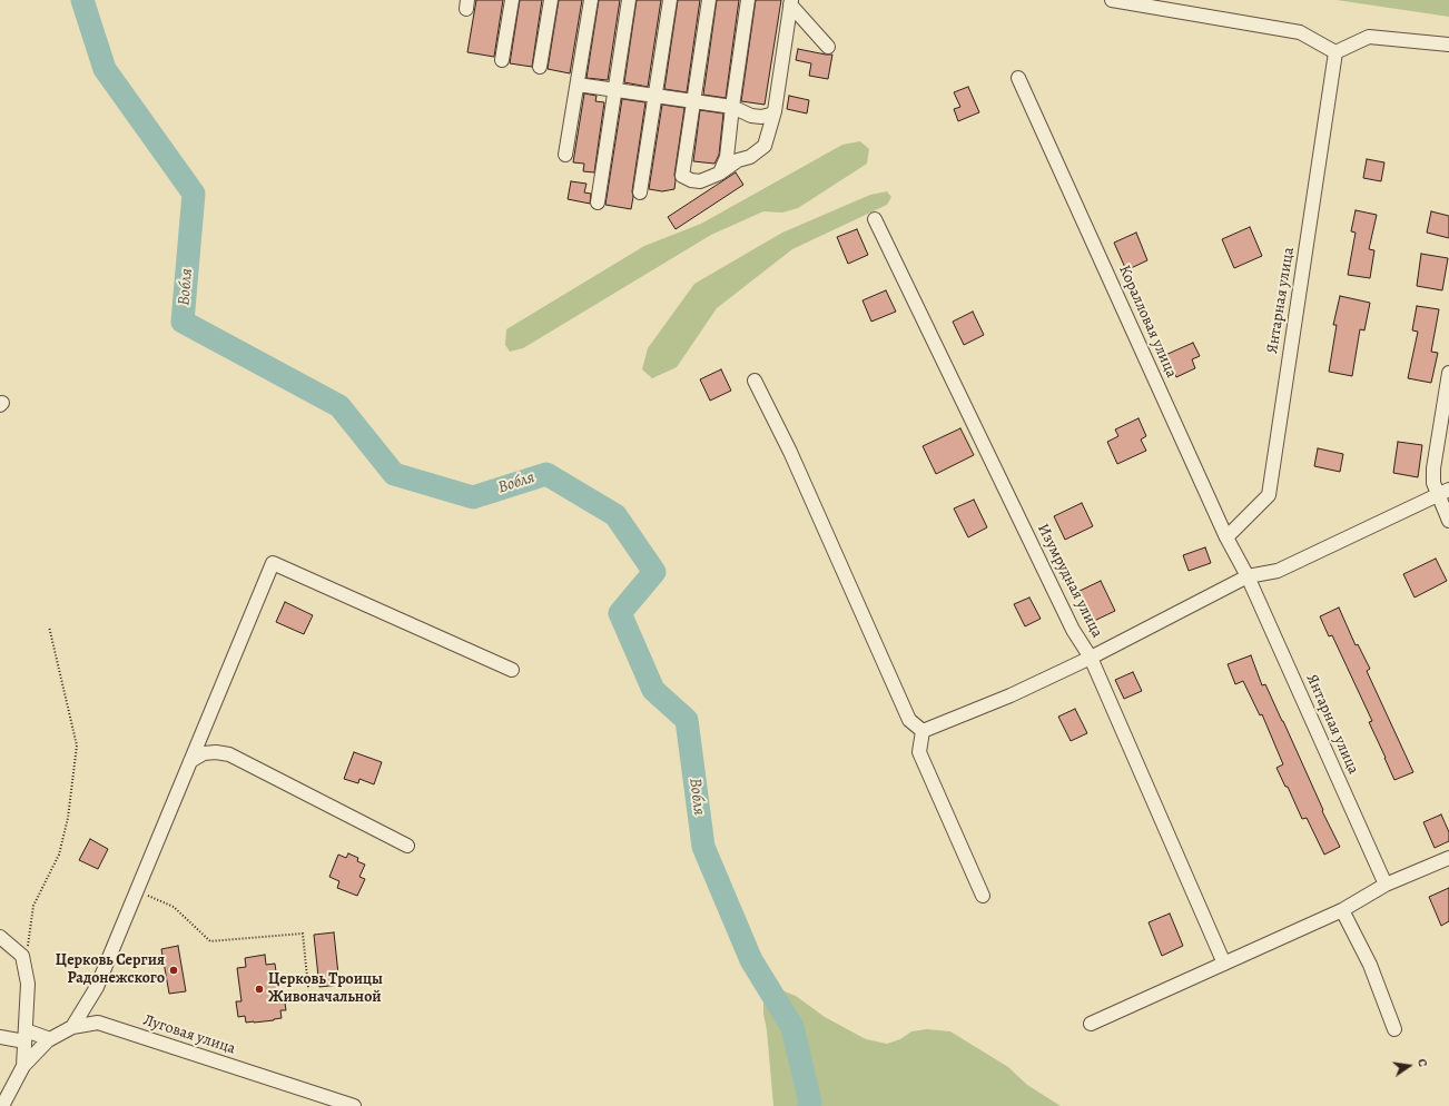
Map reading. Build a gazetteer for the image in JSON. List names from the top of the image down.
{
  "streets": {
    "street": [
      "Янтарная улица",
      "Коралловая улица",
      "Изумрудная улица",
      "Луговая улица"
    ]
  },
  "crossings": [
    ["Янтарная улица", "Коралловая улица"]
  ],
  "water": ["Вобля"],
  "places": ["Церковь Сергия Радонежского", "Церковь Троицы Живоначальной"],
  "north": "right"
}
